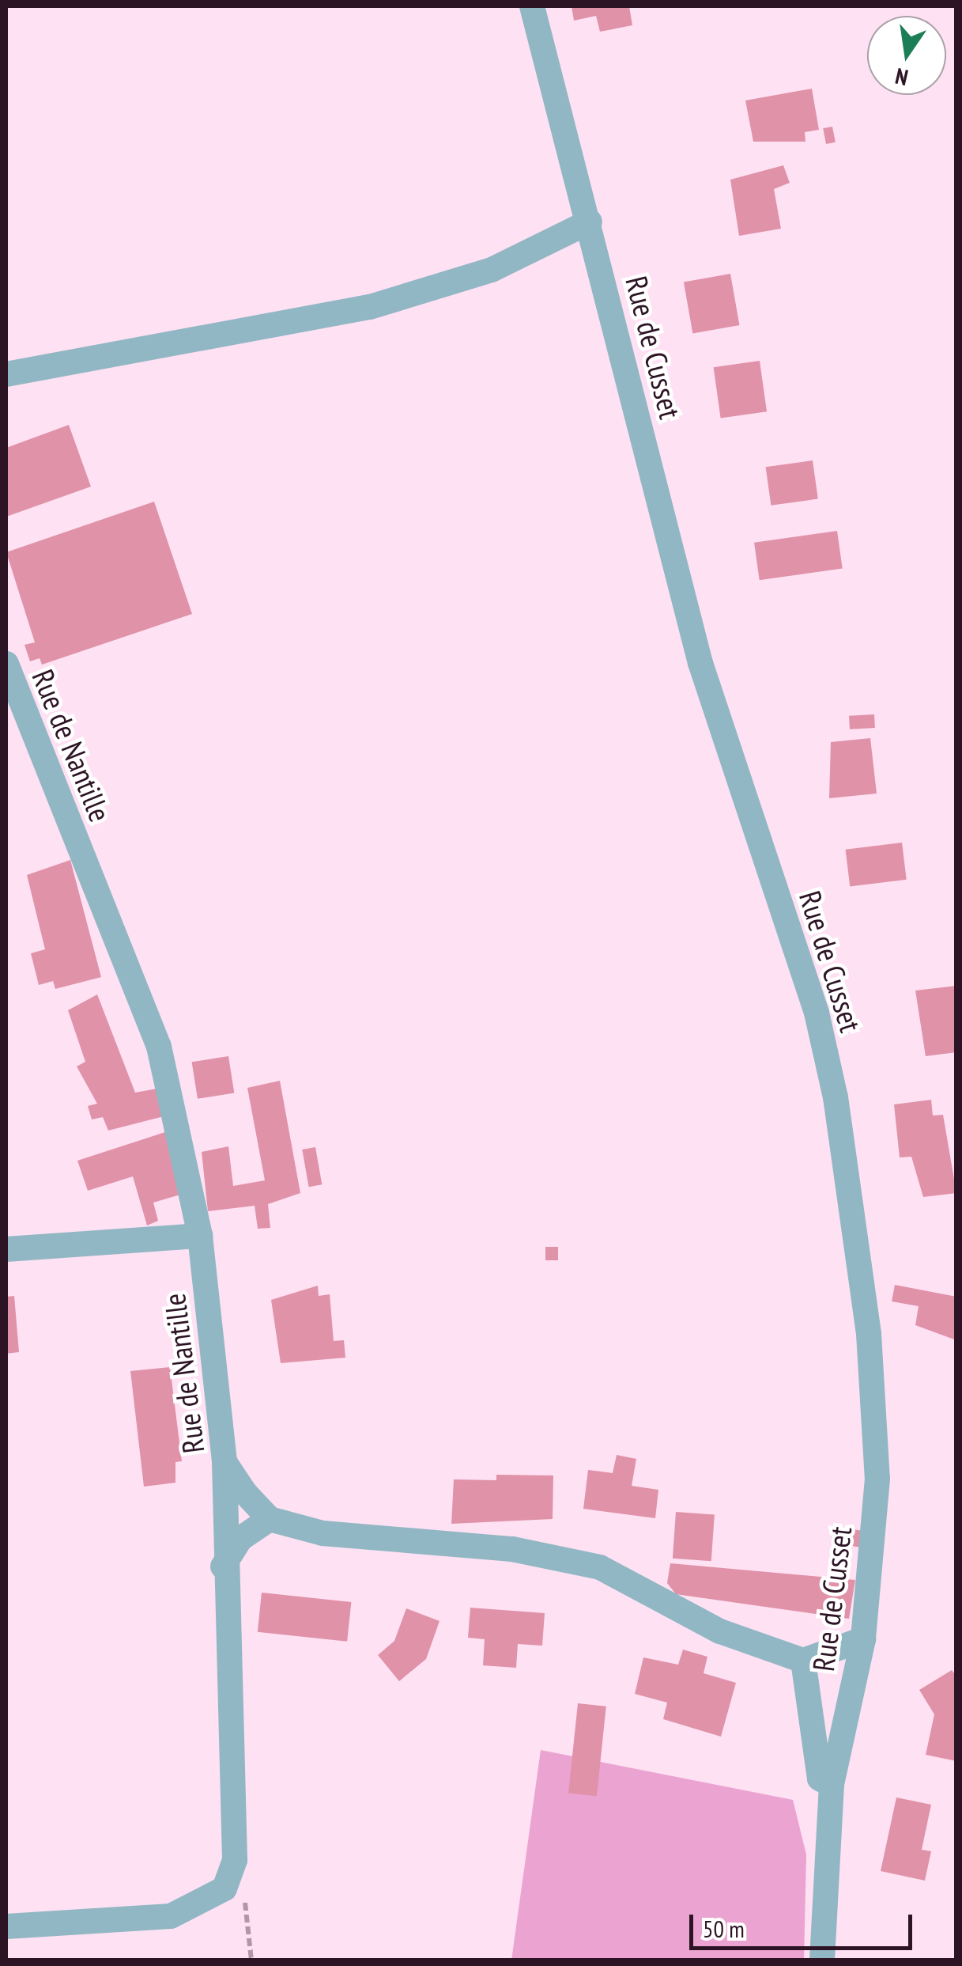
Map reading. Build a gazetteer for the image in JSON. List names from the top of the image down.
{
  "streets": {
    "street": ["Rue de Cusset", "Rue de Nantille"]
  },
  "scale_bar": "50 m",
  "north": "bottom"
}
